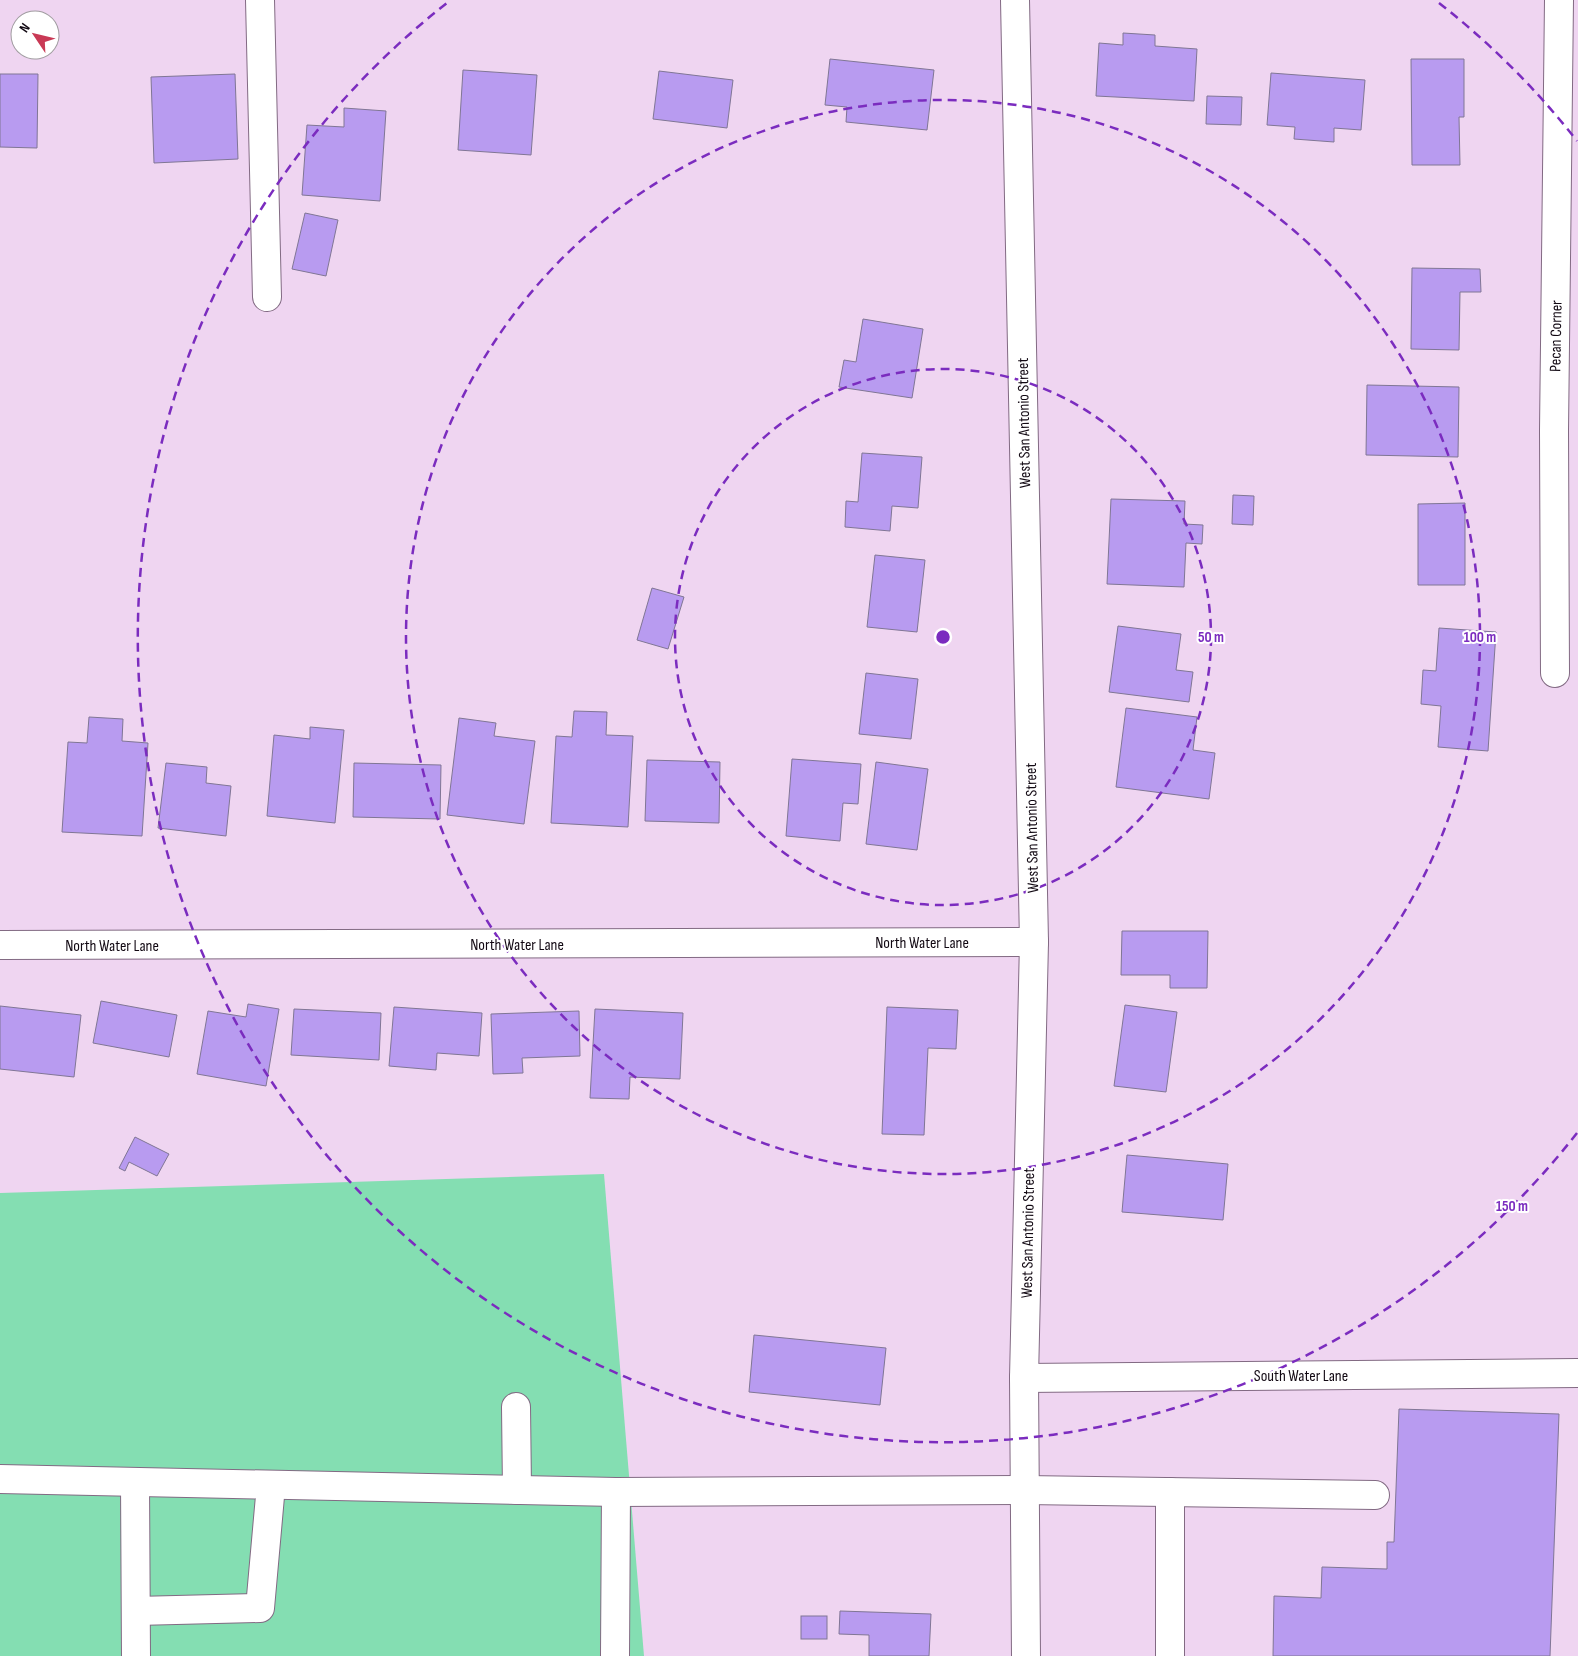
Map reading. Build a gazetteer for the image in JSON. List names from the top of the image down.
{
  "streets": {
    "street": [
      "Pecan Corner",
      "West San Antonio Street",
      "North Water Lane",
      "South Water Lane"
    ]
  },
  "crossings": [
    ["West San Antonio Street", "North Water Lane"],
    ["West San Antonio Street", "South Water Lane"]
  ],
  "north": "top left",
  "rings": ["50 m", "100 m", "150 m"]
}
